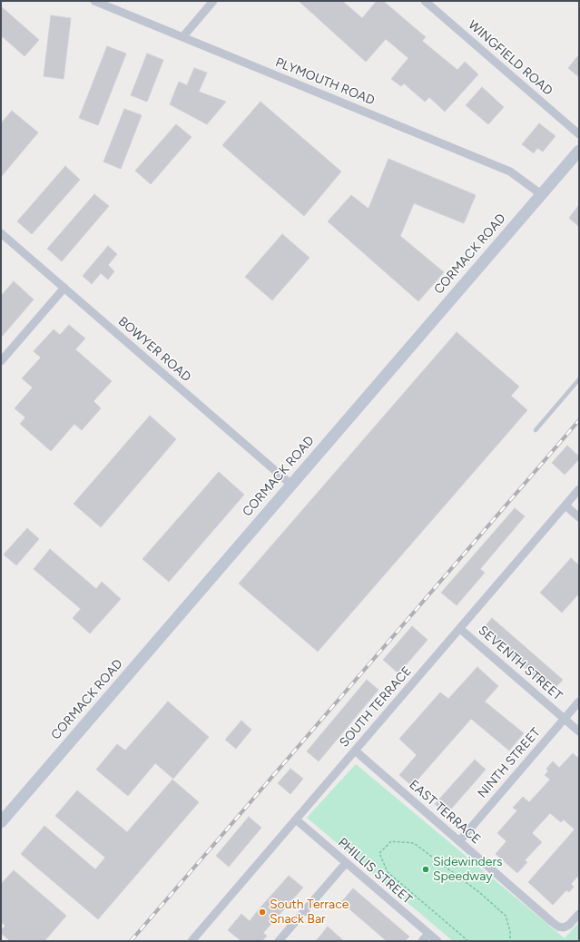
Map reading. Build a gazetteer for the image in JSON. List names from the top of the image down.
{
  "streets": {
    "street": [
      "WINGFIELD ROAD",
      "PLYMOUTH ROAD",
      "CORMACK ROAD",
      "BOWYER ROAD",
      "SEVENTH STREET",
      "SOUTH TERRACE",
      "NINTH STREET",
      "EAST TERRACE",
      "PHILLIS STREET"
    ]
  },
  "crossings": [
    ["PLYMOUTH ROAD", "CORMACK ROAD"],
    ["CORMACK ROAD", "BOWYER ROAD"],
    ["SEVENTH STREET", "SOUTH TERRACE"],
    ["SEVENTH STREET", "NINTH STREET"],
    ["SOUTH TERRACE", "EAST TERRACE"],
    ["SOUTH TERRACE", "PHILLIS STREET"],
    ["NINTH STREET", "EAST TERRACE"]
  ],
  "places": ["Sidewinders Speedway", "South Terrace Snack Bar"]
}
